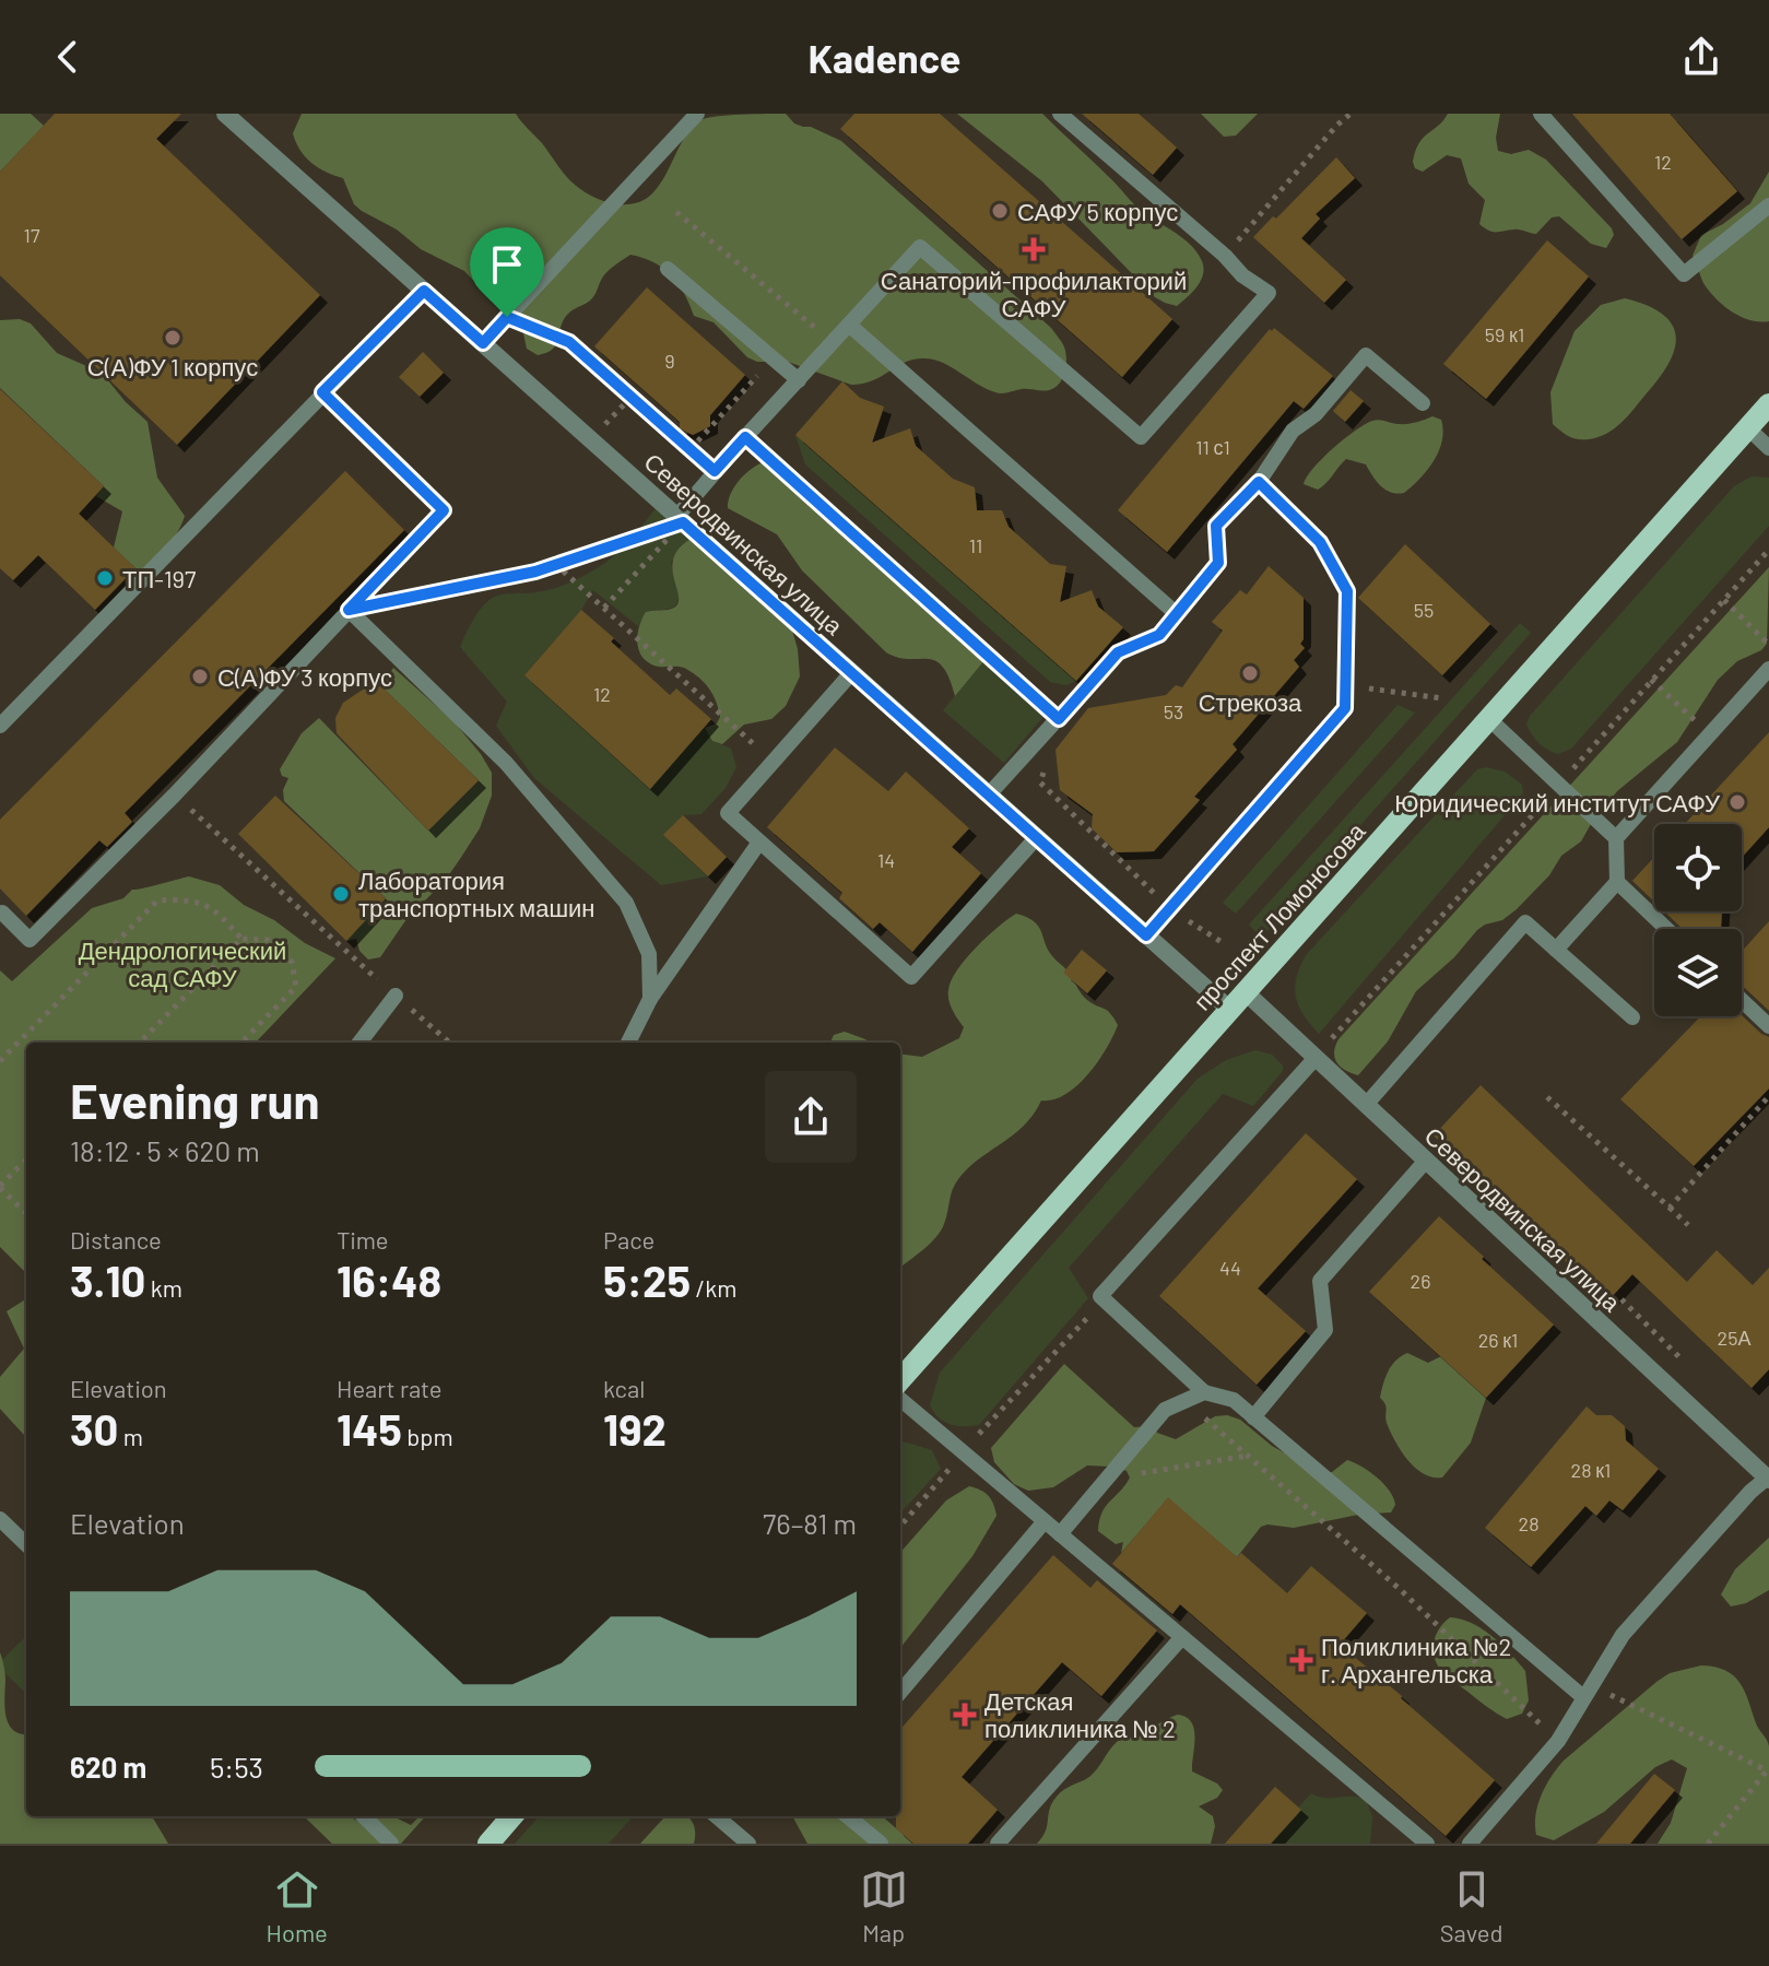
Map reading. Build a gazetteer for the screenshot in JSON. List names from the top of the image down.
{
  "streets": {
    "main road": ["проспект Ломоносова"],
    "street": ["Северодвинская улица"]
  },
  "crossings": [
    ["Северодвинская улица", "проспект Ломоносова"]
  ],
  "parks": ["Дендрологический сад САФУ"],
  "places": {
    "other": [
      "САФУ 5 корпус",
      "С(А)ФУ 1 корпус",
      "ТП-197",
      "Стрекоза",
      "С(А)ФУ 3 корпус",
      "Юридический институт САФУ",
      "Лаборатория транспортных машин"
    ],
    "health": ["Санаторий-профилакторий САФУ", "Поликлиника №2 г. Архангельска", "Детская поликлиника № 2"]
  },
  "house_numbers": [
    "12",
    "17",
    "59 к1",
    "9",
    "11 с1",
    "11",
    "55",
    "12",
    "53",
    "14",
    "44",
    "26",
    "25А",
    "26 к1",
    "28 к1",
    "28"
  ],
  "page": {
    "header": "Kadence",
    "heading": ["Evening run", "18:12 · 5 × 620 m"],
    "stats": [
      ["Distance", "3.10 km"],
      ["Time", "16:48"],
      ["Pace", "5:25 /km"],
      ["Elevation", "30 m"],
      ["Heart rate", "145 bpm"],
      ["kcal", "192"]
    ],
    "chart": ["Elevation", "76–81 m"],
    "list": [
      {
        "name": "620 m",
        "note": "5:53"
      }
    ],
    "tabs": ["Home", "Map", "Saved"]
  }
}
